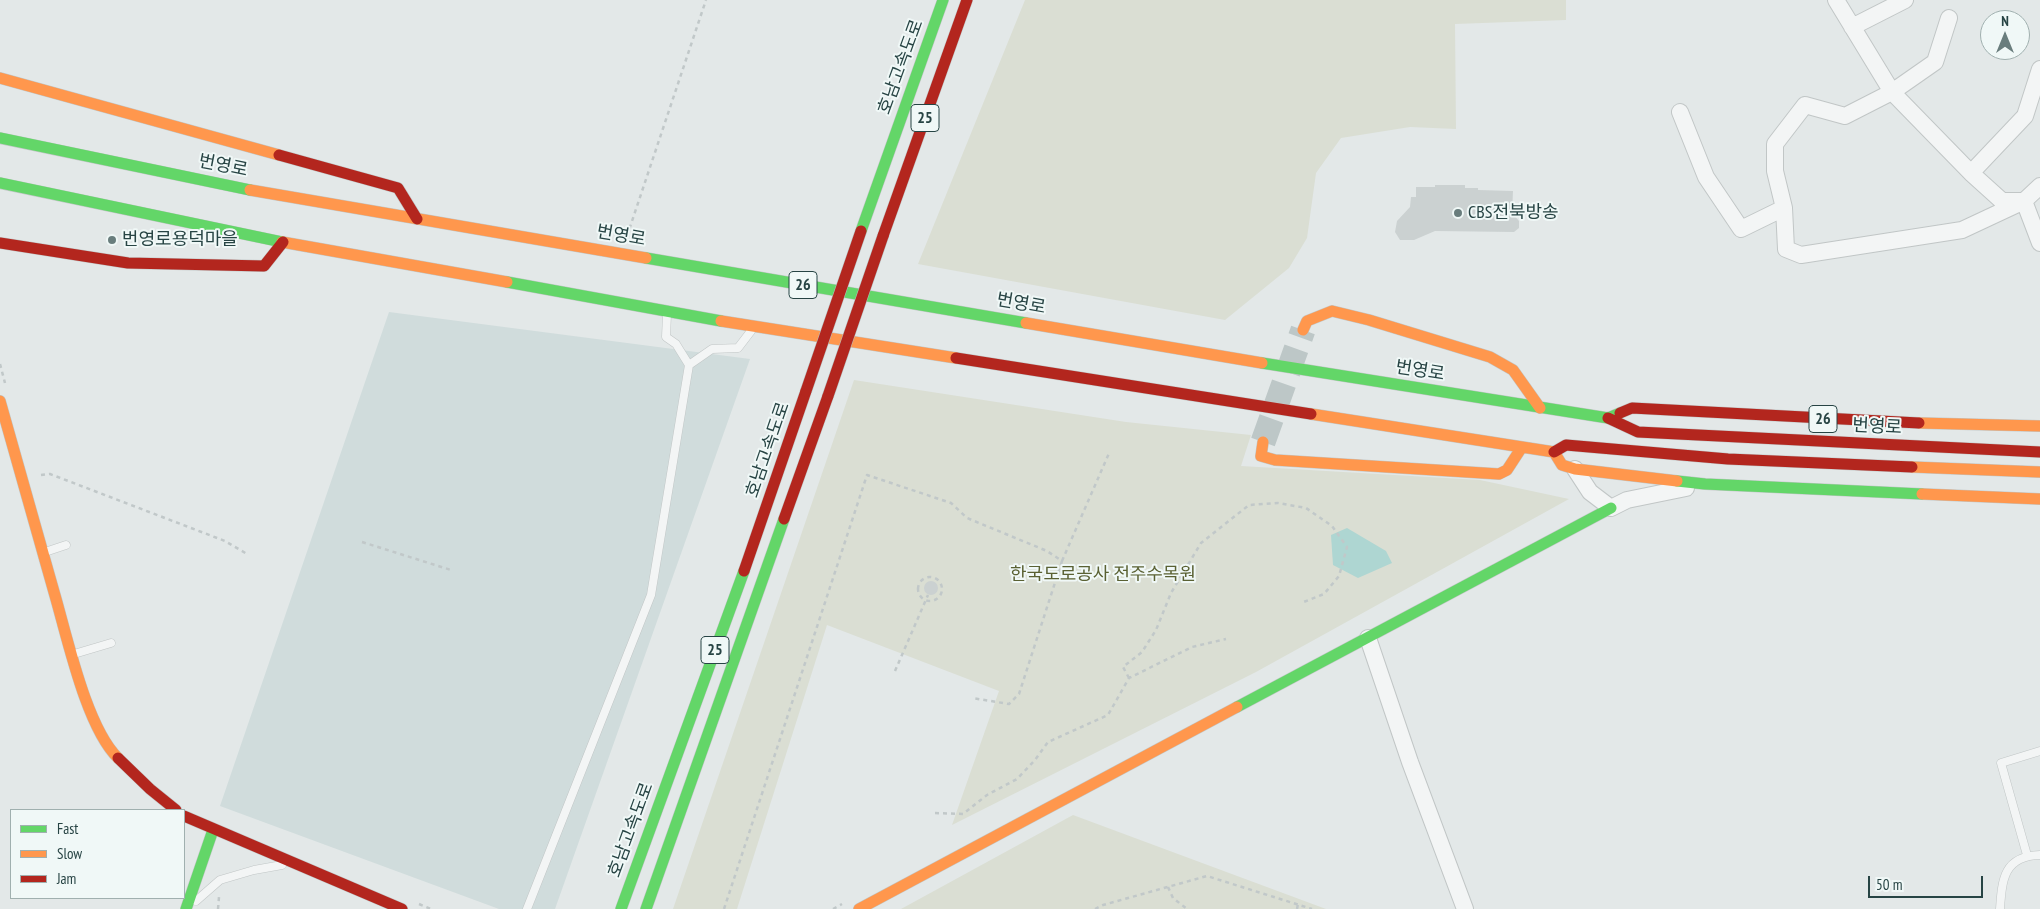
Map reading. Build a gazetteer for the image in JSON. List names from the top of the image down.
{
  "streets": {
    "main road": [
      "호남고속도로",
      "25",
      "번영로",
      "26"
    ]
  },
  "crossings": [
    ["번영로", "26"]
  ],
  "parks": ["한국도로공사 전주수목원"],
  "places": ["CBS전북방송", "번영로용덕마을"],
  "legend": ["Fast", "Slow", "Jam"],
  "scale_bar": "50 m",
  "north": "top"
}
